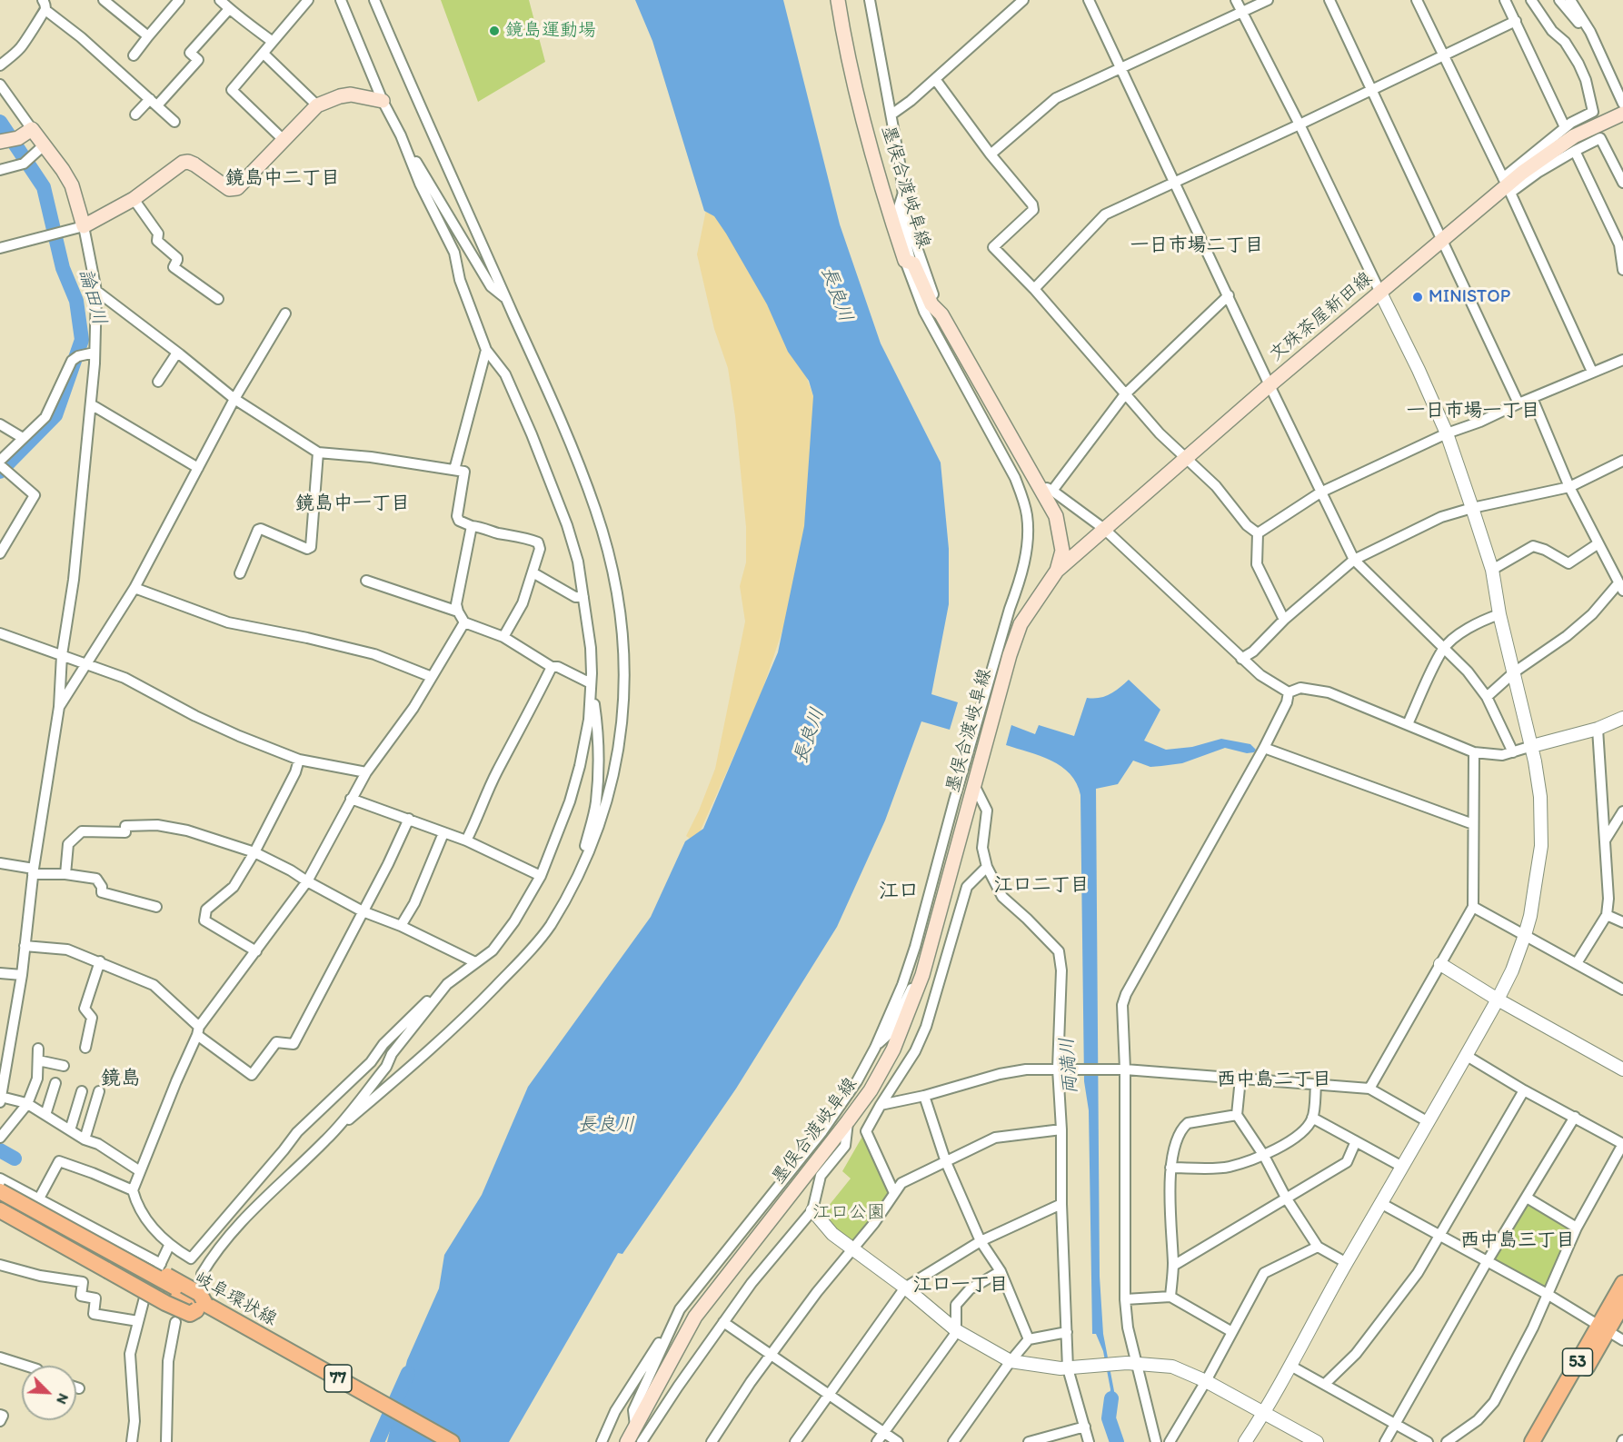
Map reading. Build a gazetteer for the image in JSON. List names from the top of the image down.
{
  "streets": {
    "main road": [
      "墨俣合渡岐阜線",
      "文殊茶屋新田線",
      "岐阜環状線",
      "53",
      "77"
    ]
  },
  "crossings": [
    ["墨俣合渡岐阜線", "文殊茶屋新田線"],
    ["岐阜環状線", "77"]
  ],
  "districts": [
    "鏡島中二丁目",
    "一日市場二丁目",
    "一日市場一丁目",
    "鏡島中一丁目",
    "江口二丁目",
    "江口",
    "鏡島",
    "西中島二丁目",
    "西中島三丁目",
    "江口一丁目"
  ],
  "water": ["長良川", "論田川", "両満川"],
  "parks": ["江口公園"],
  "places": ["鏡島運動場", "MINISTOP"],
  "north": "bottom right"
}
